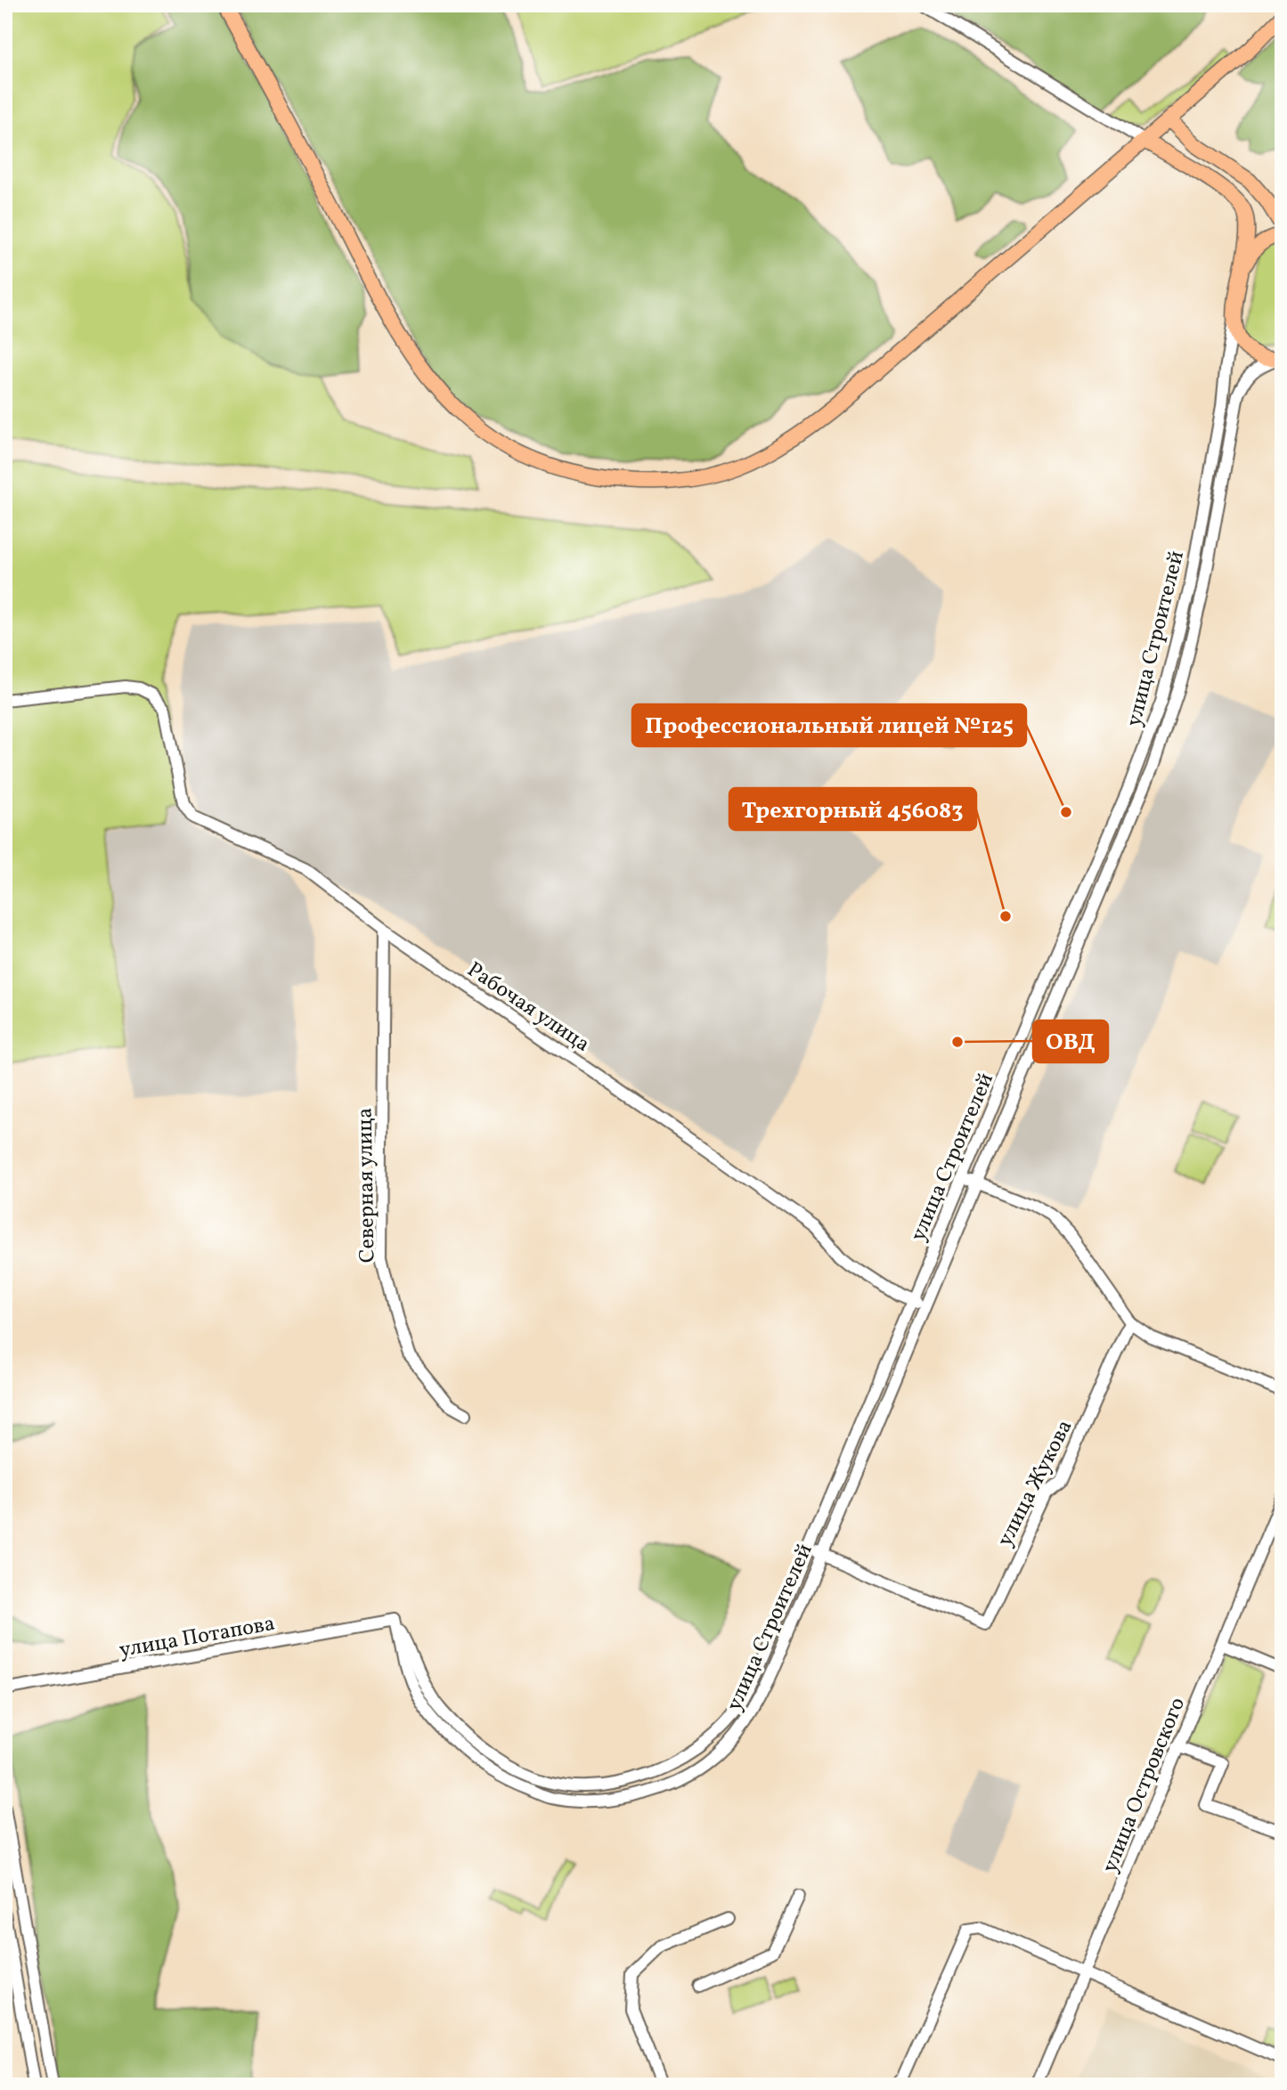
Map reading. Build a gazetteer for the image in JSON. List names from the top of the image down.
{
  "streets": {
    "street": [
      "улица Строителей",
      "Рабочая улица",
      "Северная улица",
      "улица Жукова",
      "улица Потапова",
      "улица Островского"
    ]
  },
  "crossings": [
    ["улица Строителей", "Рабочая улица"],
    ["улица Строителей", "улица Жукова"],
    ["улица Строителей", "улица Потапова"],
    ["Рабочая улица", "Северная улица"]
  ],
  "places": ["Профессиональный лицей №125", "Трехгорный 456083", "ОВД"]
}
